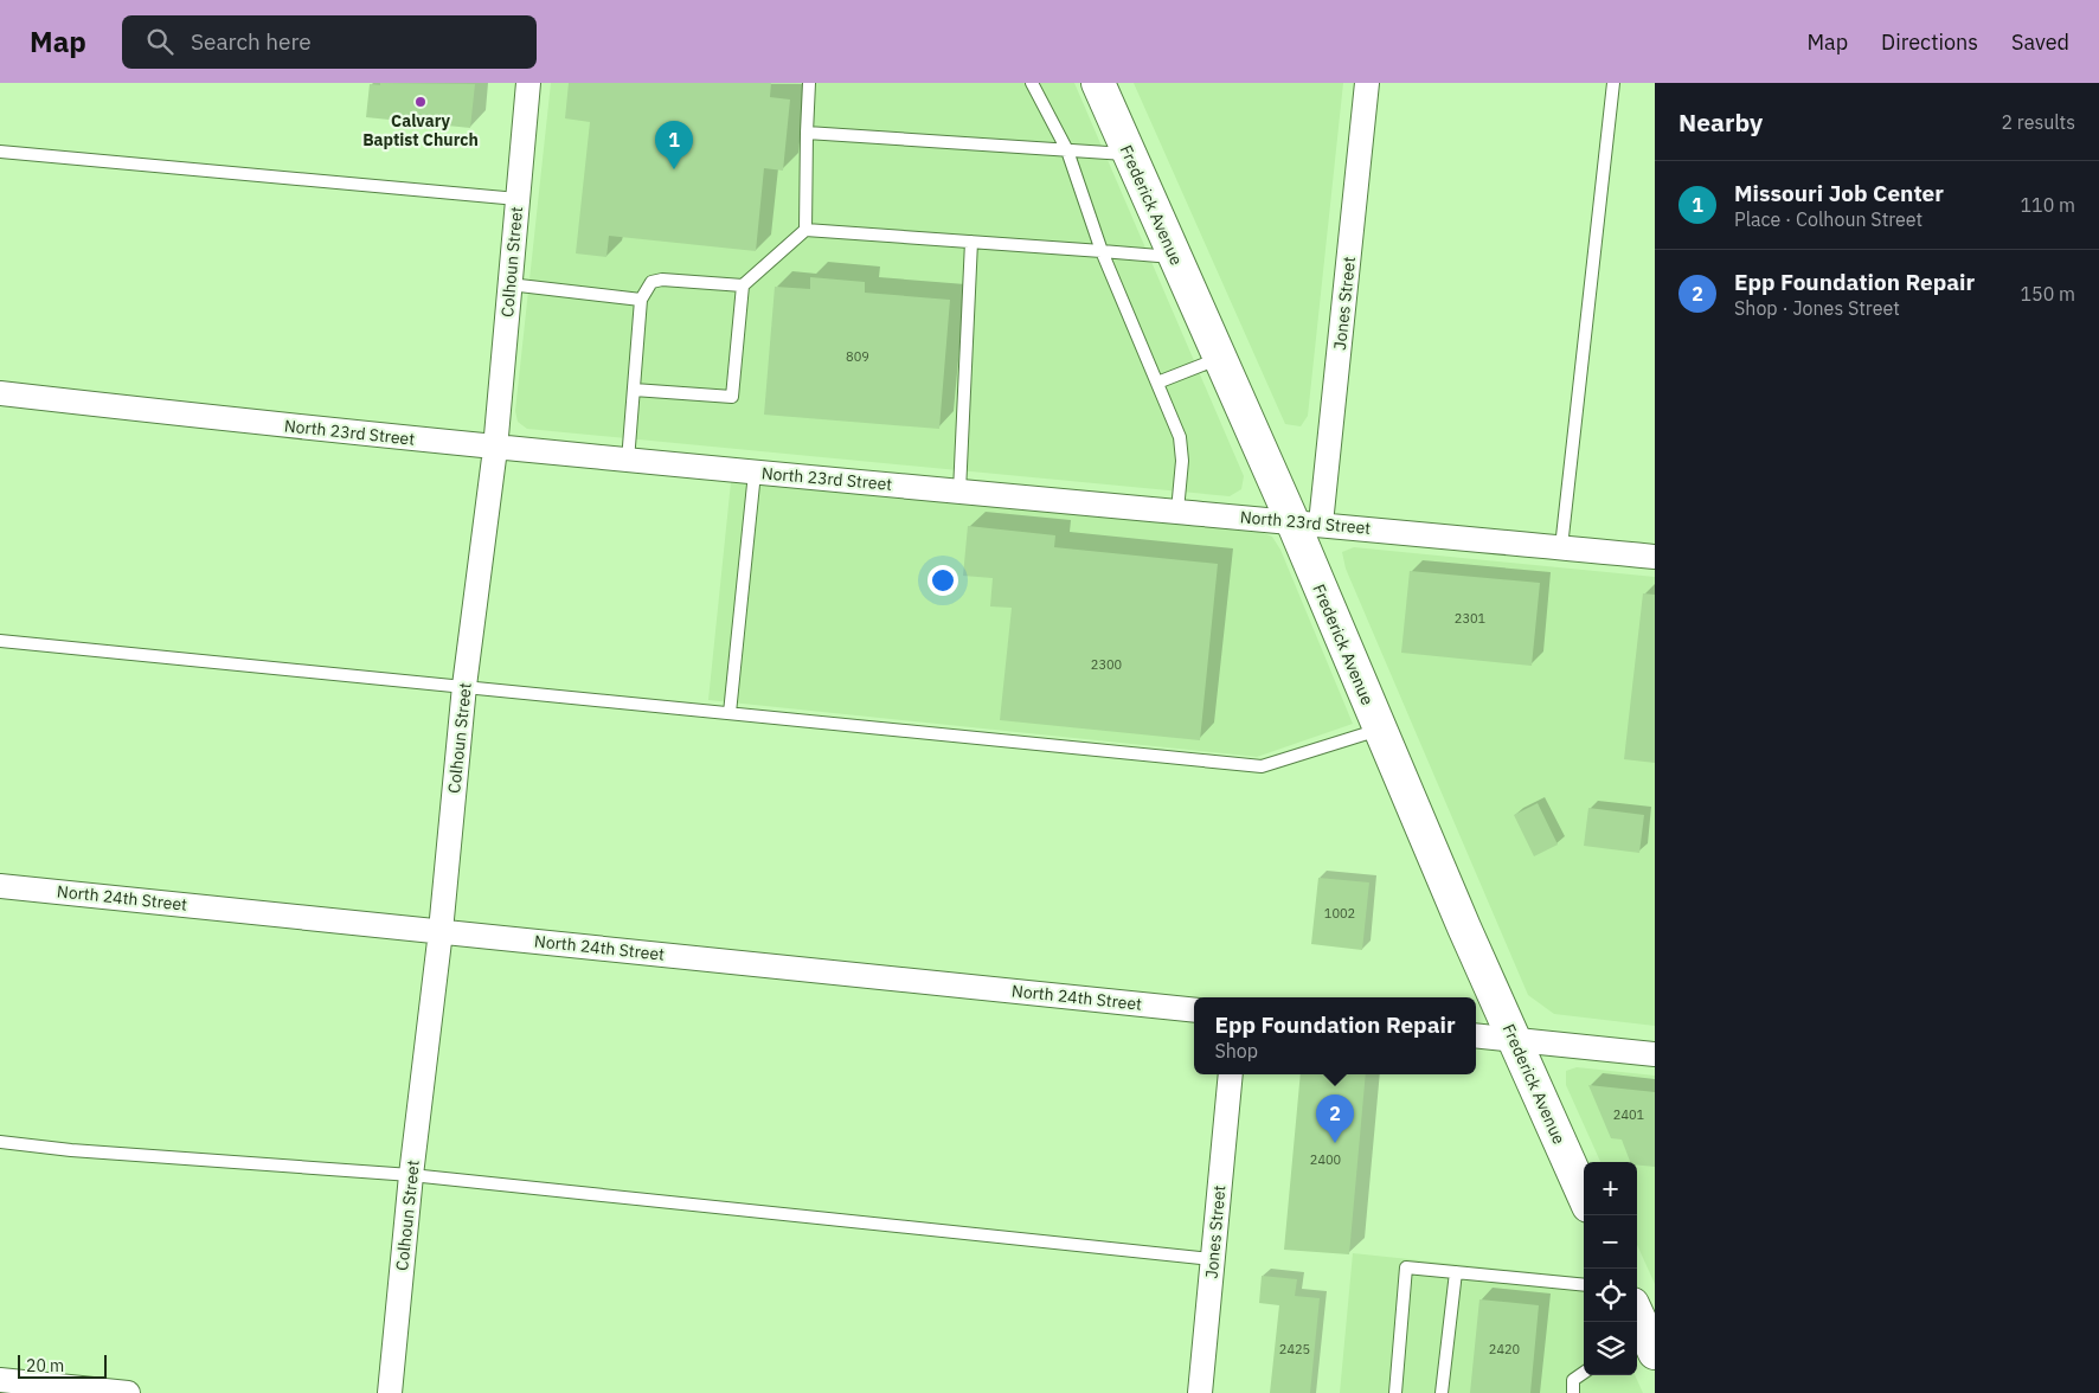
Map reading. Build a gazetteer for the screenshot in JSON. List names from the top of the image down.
{
  "streets": {
    "main road": ["Frederick Avenue"],
    "street": [
      "Colhoun Street",
      "Jones Street",
      "North 23rd Street",
      "North 24th Street"
    ]
  },
  "crossings": [
    ["Frederick Avenue", "Jones Street"],
    ["Frederick Avenue", "North 23rd Street"],
    ["Colhoun Street", "North 23rd Street"],
    ["Colhoun Street", "North 24th Street"],
    ["Jones Street", "North 23rd Street"]
  ],
  "places": ["Calvary Baptist Church"],
  "house_numbers": [
    "809",
    "2301",
    "2300",
    "1002",
    "2401",
    "2400",
    "2425",
    "2420"
  ],
  "scale_bar": "20 m",
  "page": {
    "header": "Map",
    "search": "Search here",
    "nav": ["Map", "Directions", "Saved"],
    "heading": ["Nearby", "2 results"],
    "pins": ["1", "2"],
    "list": [
      {
        "mark": "1",
        "name": "Missouri Job Center",
        "note": "Place · Colhoun Street",
        "value": "110 m"
      },
      {
        "mark": "2",
        "name": "Epp Foundation Repair",
        "note": "Shop · Jones Street",
        "value": "150 m"
      }
    ],
    "popup": ["Epp Foundation Repair", "Shop"],
    "map_buttons": ["+", "−"],
    "scale": "20 m"
  }
}
